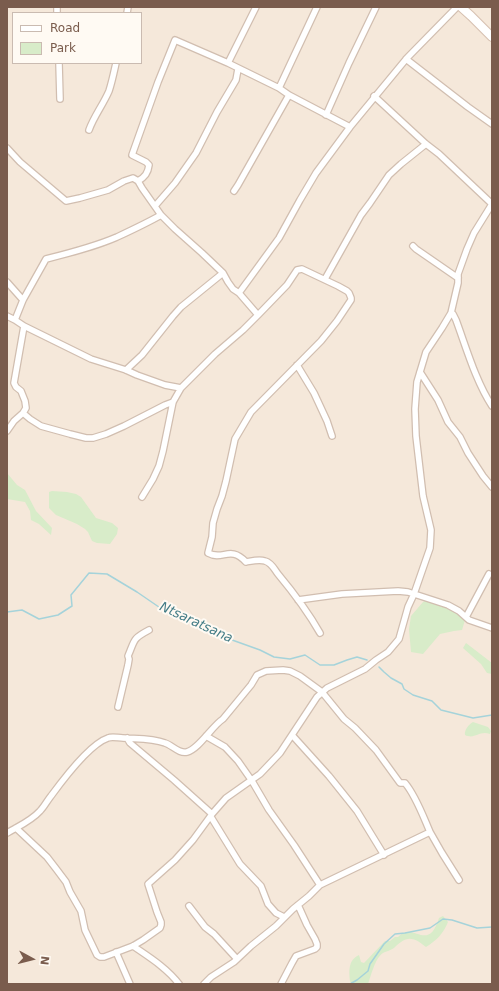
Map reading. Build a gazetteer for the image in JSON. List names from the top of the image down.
{
  "water": ["Ntsaratsana"],
  "legend": ["Road", "Park"],
  "north": "right"
}
